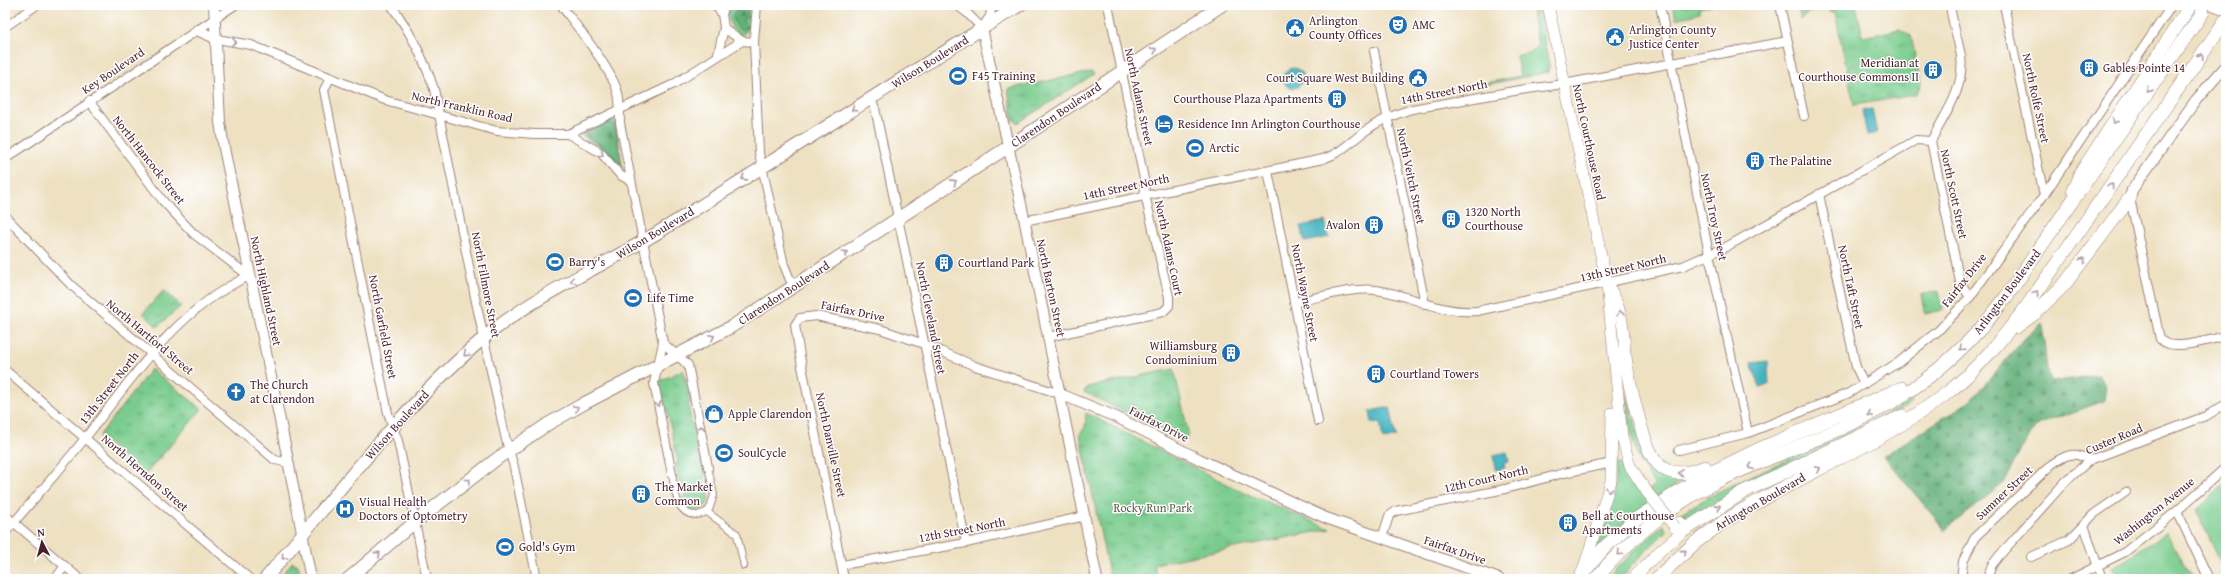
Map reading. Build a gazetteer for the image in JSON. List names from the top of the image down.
{
  "streets": {
    "highway": ["Arlington Boulevard"],
    "main road": ["Wilson Boulevard", "Clarendon Boulevard", "North Courthouse Road"],
    "street": [
      "Key Boulevard",
      "14th Street North",
      "North Adams Street",
      "North Rolfe Street",
      "North Franklin Road",
      "North Hancock Street",
      "North Veitch Street",
      "North Scott Street",
      "North Troy Street",
      "North Adams Court",
      "13th Street North",
      "Fairfax Drive",
      "North Fillmore Street",
      "North Taft Street",
      "North Barton Street",
      "North Highland Street",
      "North Wayne Street",
      "North Cleveland Street",
      "North Garfield Street",
      "North Hartford Street",
      "Custer Road",
      "North Danville Street",
      "North Herndon Street",
      "12th Court North",
      "Sumner Street",
      "Washington Avenue",
      "12th Street North"
    ]
  },
  "crossings": [
    ["Wilson Boulevard", "North Fillmore Street"],
    ["Wilson Boulevard", "North Barton Street"],
    ["Wilson Boulevard", "North Highland Street"],
    ["Wilson Boulevard", "North Cleveland Street"],
    ["Wilson Boulevard", "North Garfield Street"],
    ["Key Boulevard", "North Hancock Street"],
    ["Key Boulevard", "North Highland Street"],
    ["14th Street North", "North Adams Street"],
    ["14th Street North", "North Courthouse Road"],
    ["14th Street North", "North Veitch Street"],
    ["14th Street North", "North Troy Street"],
    ["14th Street North", "North Adams Court"],
    ["14th Street North", "North Barton Street"],
    ["14th Street North", "North Wayne Street"],
    ["North Adams Street", "Clarendon Boulevard"],
    ["North Adams Street", "North Adams Court"],
    ["North Rolfe Street", "Fairfax Drive"],
    ["North Franklin Road", "North Fillmore Street"],
    ["North Franklin Road", "North Highland Street"],
    ["North Franklin Road", "North Garfield Street"],
    ["Clarendon Boulevard", "North Fillmore Street"],
    ["Clarendon Boulevard", "North Barton Street"],
    ["Clarendon Boulevard", "North Cleveland Street"],
    ["Clarendon Boulevard", "North Garfield Street"],
    ["North Courthouse Road", "13th Street North"],
    ["North Hancock Street", "13th Street North"],
    ["North Hancock Street", "North Highland Street"],
    ["North Veitch Street", "13th Street North"],
    ["North Scott Street", "13th Street North"],
    ["North Scott Street", "Fairfax Drive"],
    ["North Troy Street", "13th Street North"],
    ["North Troy Street", "Fairfax Drive"],
    ["North Adams Court", "North Barton Street"],
    ["13th Street North", "North Taft Street"],
    ["13th Street North", "North Highland Street"],
    ["13th Street North", "North Wayne Street"],
    ["13th Street North", "North Hartford Street"],
    ["13th Street North", "North Herndon Street"],
    ["Fairfax Drive", "North Taft Street"],
    ["Fairfax Drive", "North Barton Street"],
    ["Fairfax Drive", "North Cleveland Street"],
    ["Fairfax Drive", "North Danville Street"],
    ["Fairfax Drive", "12th Court North"],
    ["North Barton Street", "12th Street North"],
    ["North Highland Street", "North Hartford Street"],
    ["North Cleveland Street", "12th Street North"],
    ["Custer Road", "Sumner Street"],
    ["North Danville Street", "12th Street North"]
  ],
  "one_way": ["Wilson Boulevard", "Clarendon Boulevard"],
  "parks": ["Rocky Run Park"],
  "places": {
    "theatre": ["AMC"],
    "public building": ["Arlington County Offices", "Arlington County Justice Center", "Court Square West Building"],
    "building": [
      "Gables Pointe 14",
      "Meridian at Courthouse Commons II",
      "Courthouse Plaza Apartments",
      "The Palatine",
      "1320 North Courthouse",
      "Avalon",
      "Courtland Park",
      "Williamsburg Condominium",
      "Courtland Towers",
      "The Market Common",
      "Bell at Courthouse Apartments"
    ],
    "sports": [
      "F45 Training",
      "Arctic",
      "Barry's",
      "Life Time",
      "SoulCycle",
      "Gold's Gym"
    ],
    "hotel": ["Residence Inn Arlington Courthouse"],
    "church": ["The Church at Clarendon"],
    "shop": ["Apple Clarendon"],
    "hospital": ["Visual Health Doctors of Optometry"]
  },
  "north": "top"
}
